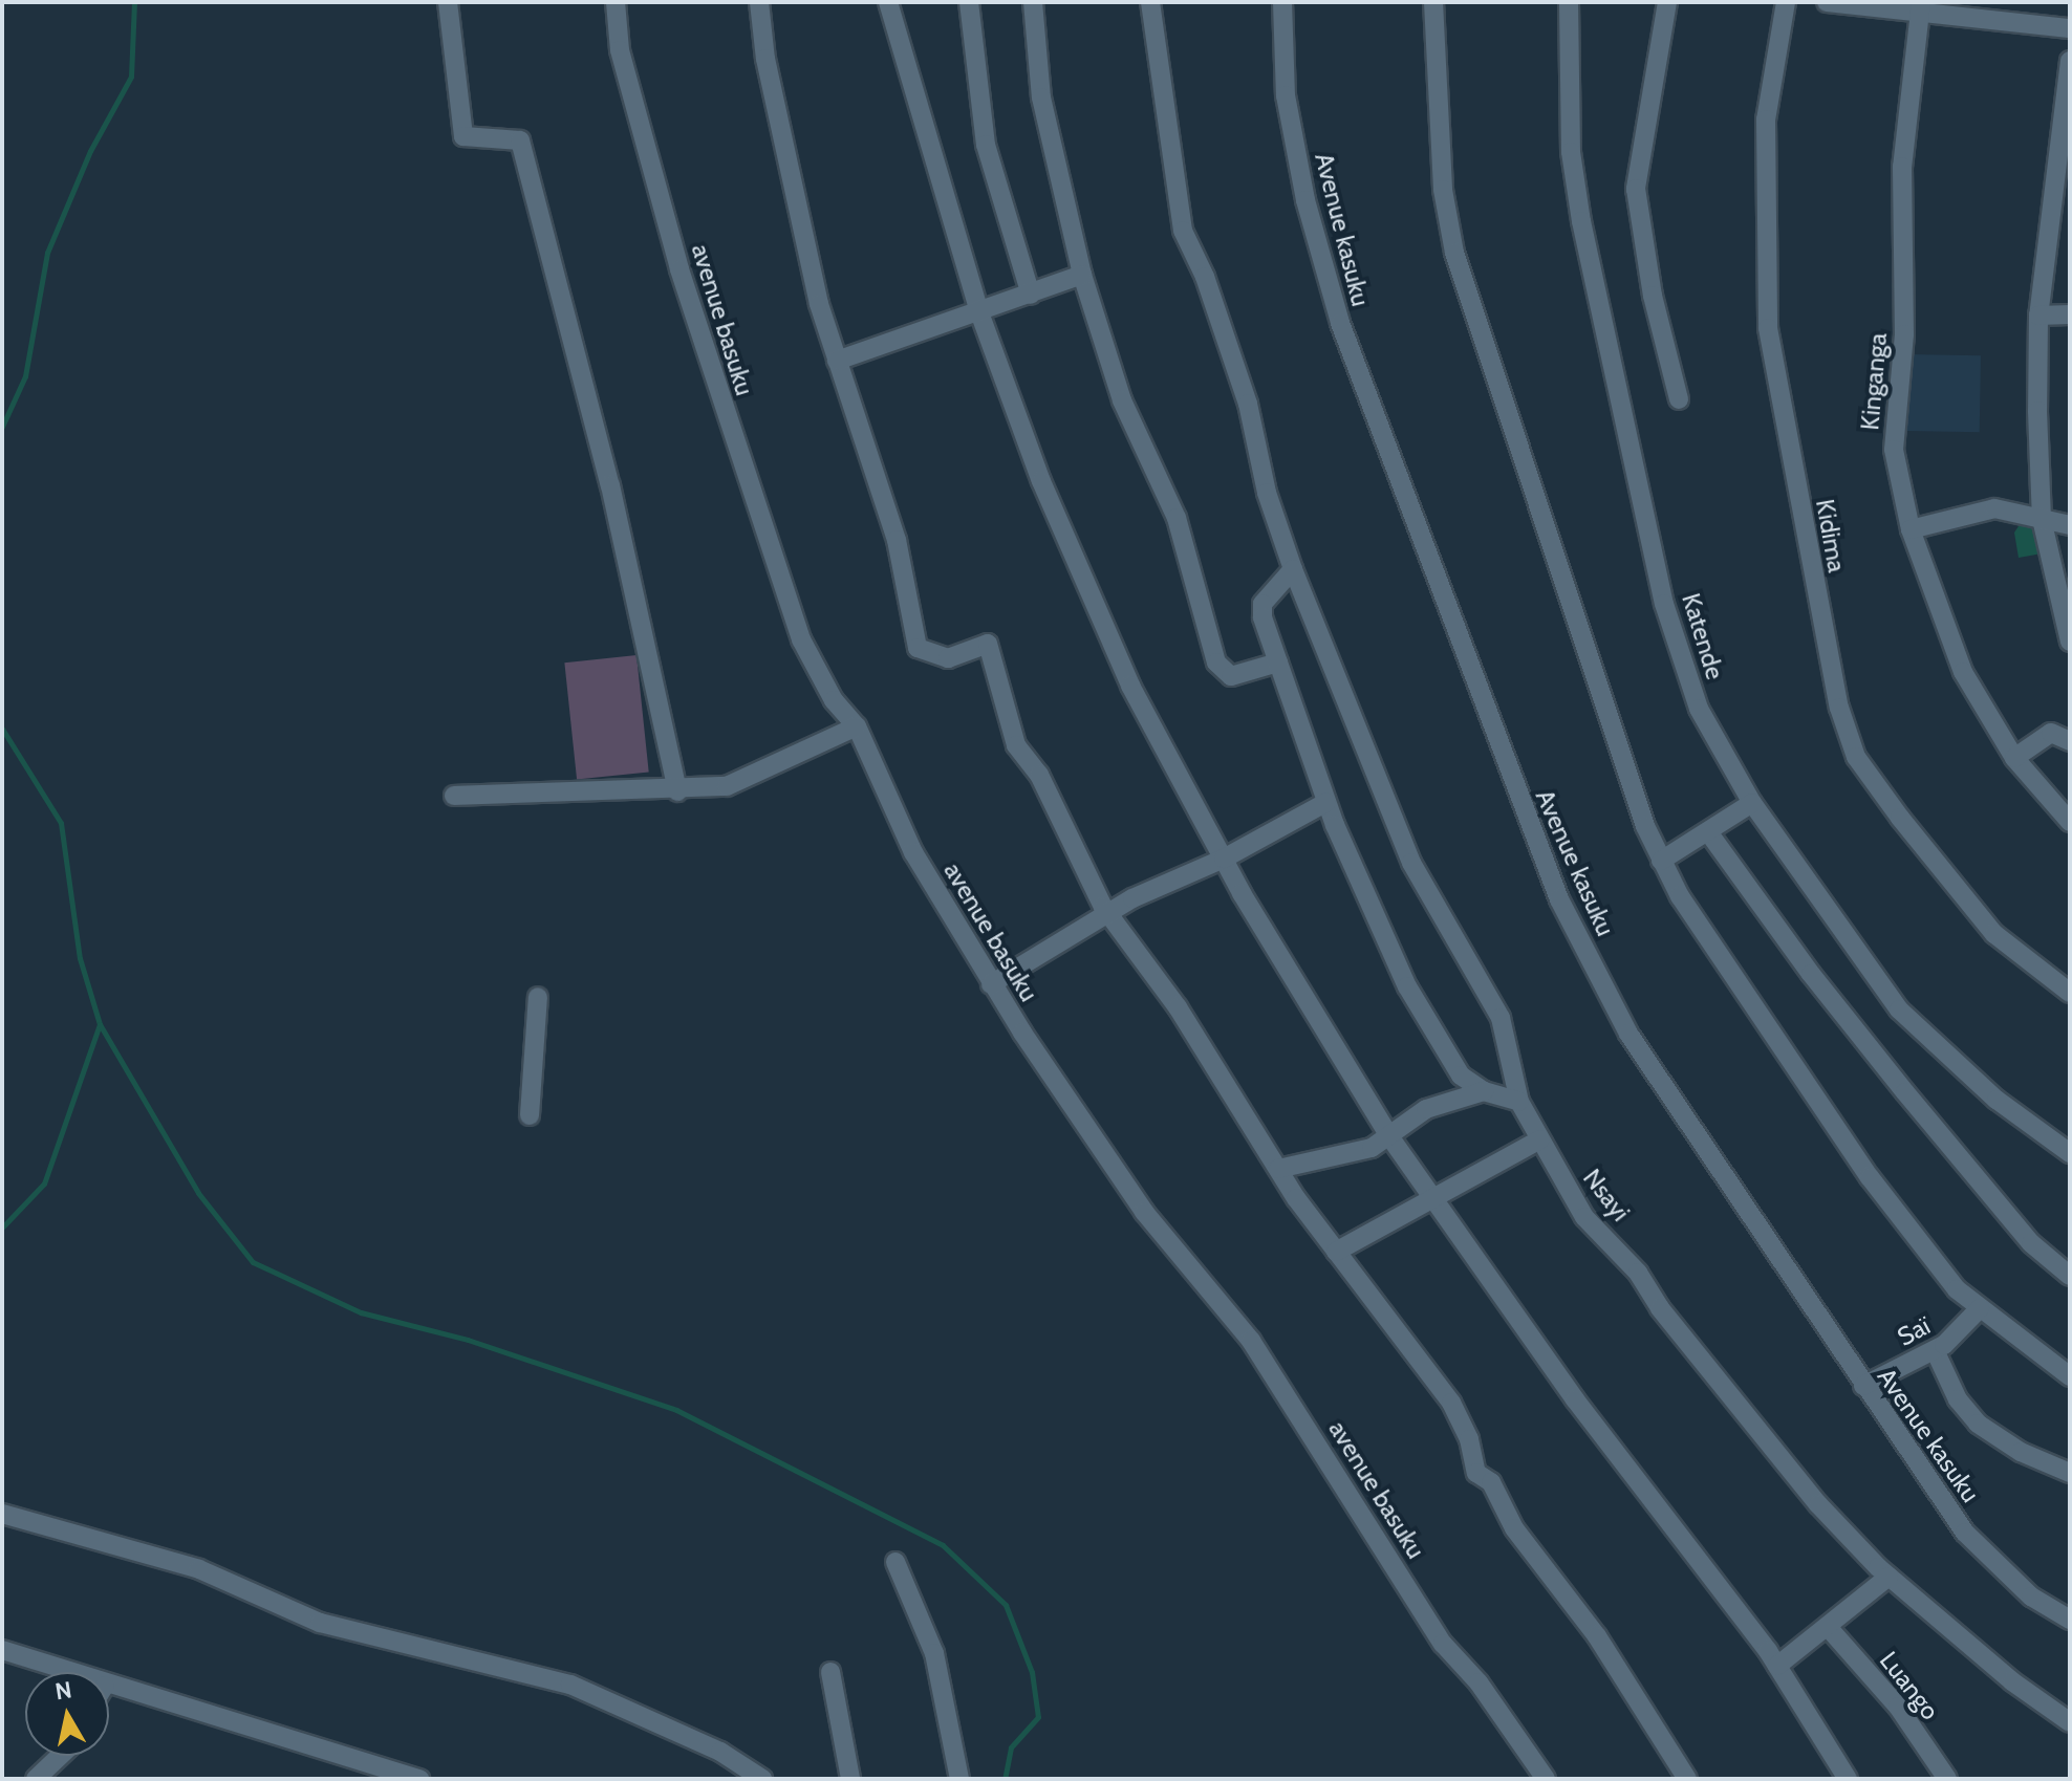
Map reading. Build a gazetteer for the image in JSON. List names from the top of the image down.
{
  "streets": {
    "street": [
      "Avenue kasuku",
      "avenue basuku",
      "Kinganga",
      "Kidima",
      "Katende",
      "Nsayi",
      "Saï",
      "Luango"
    ]
  },
  "crossings": [
    ["Avenue kasuku", "Saï"]
  ],
  "north": "top"
}
